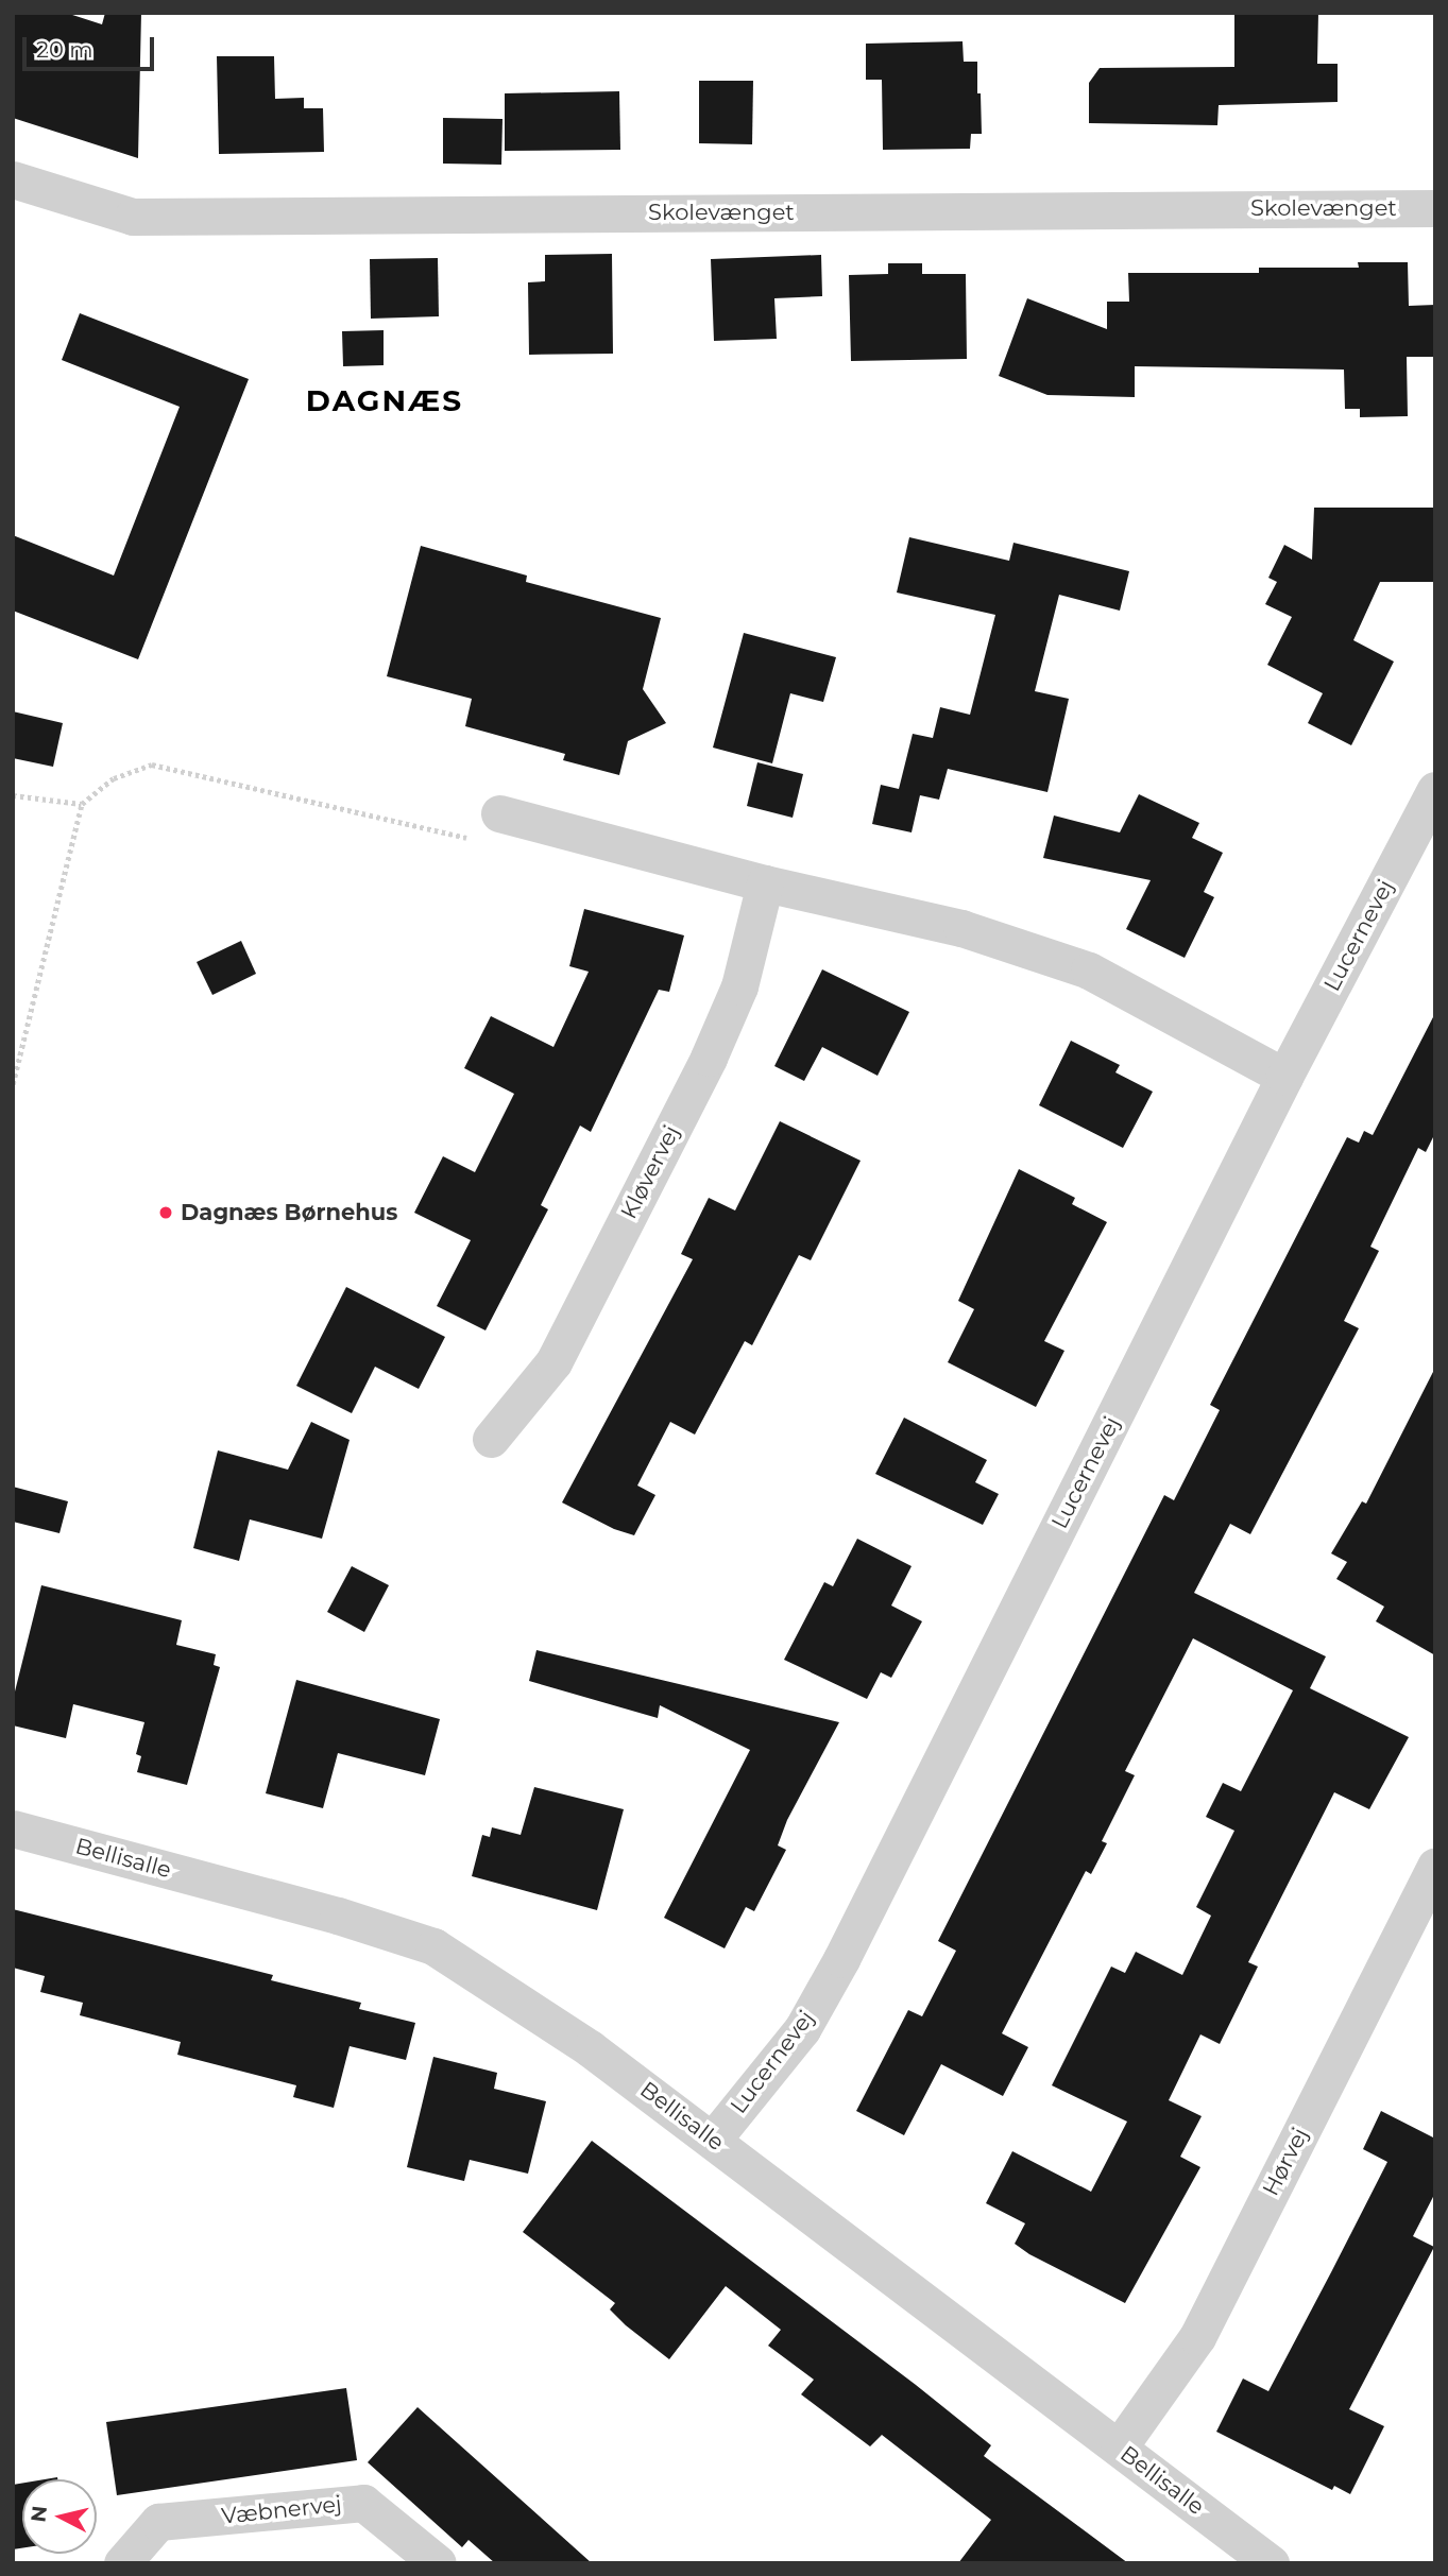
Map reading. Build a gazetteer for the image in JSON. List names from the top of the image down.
{
  "streets": {
    "street": [
      "Skolevænget",
      "Lucernevej",
      "Kløvervej",
      "Bellisalle",
      "Hørvej",
      "Væbnervej"
    ]
  },
  "crossings": [
    ["Lucernevej", "Bellisalle"],
    ["Bellisalle", "Hørvej"]
  ],
  "districts": ["DAGNÆS"],
  "places": ["Dagnæs Børnehus"],
  "scale_bar": "20 m",
  "north": "left"
}
